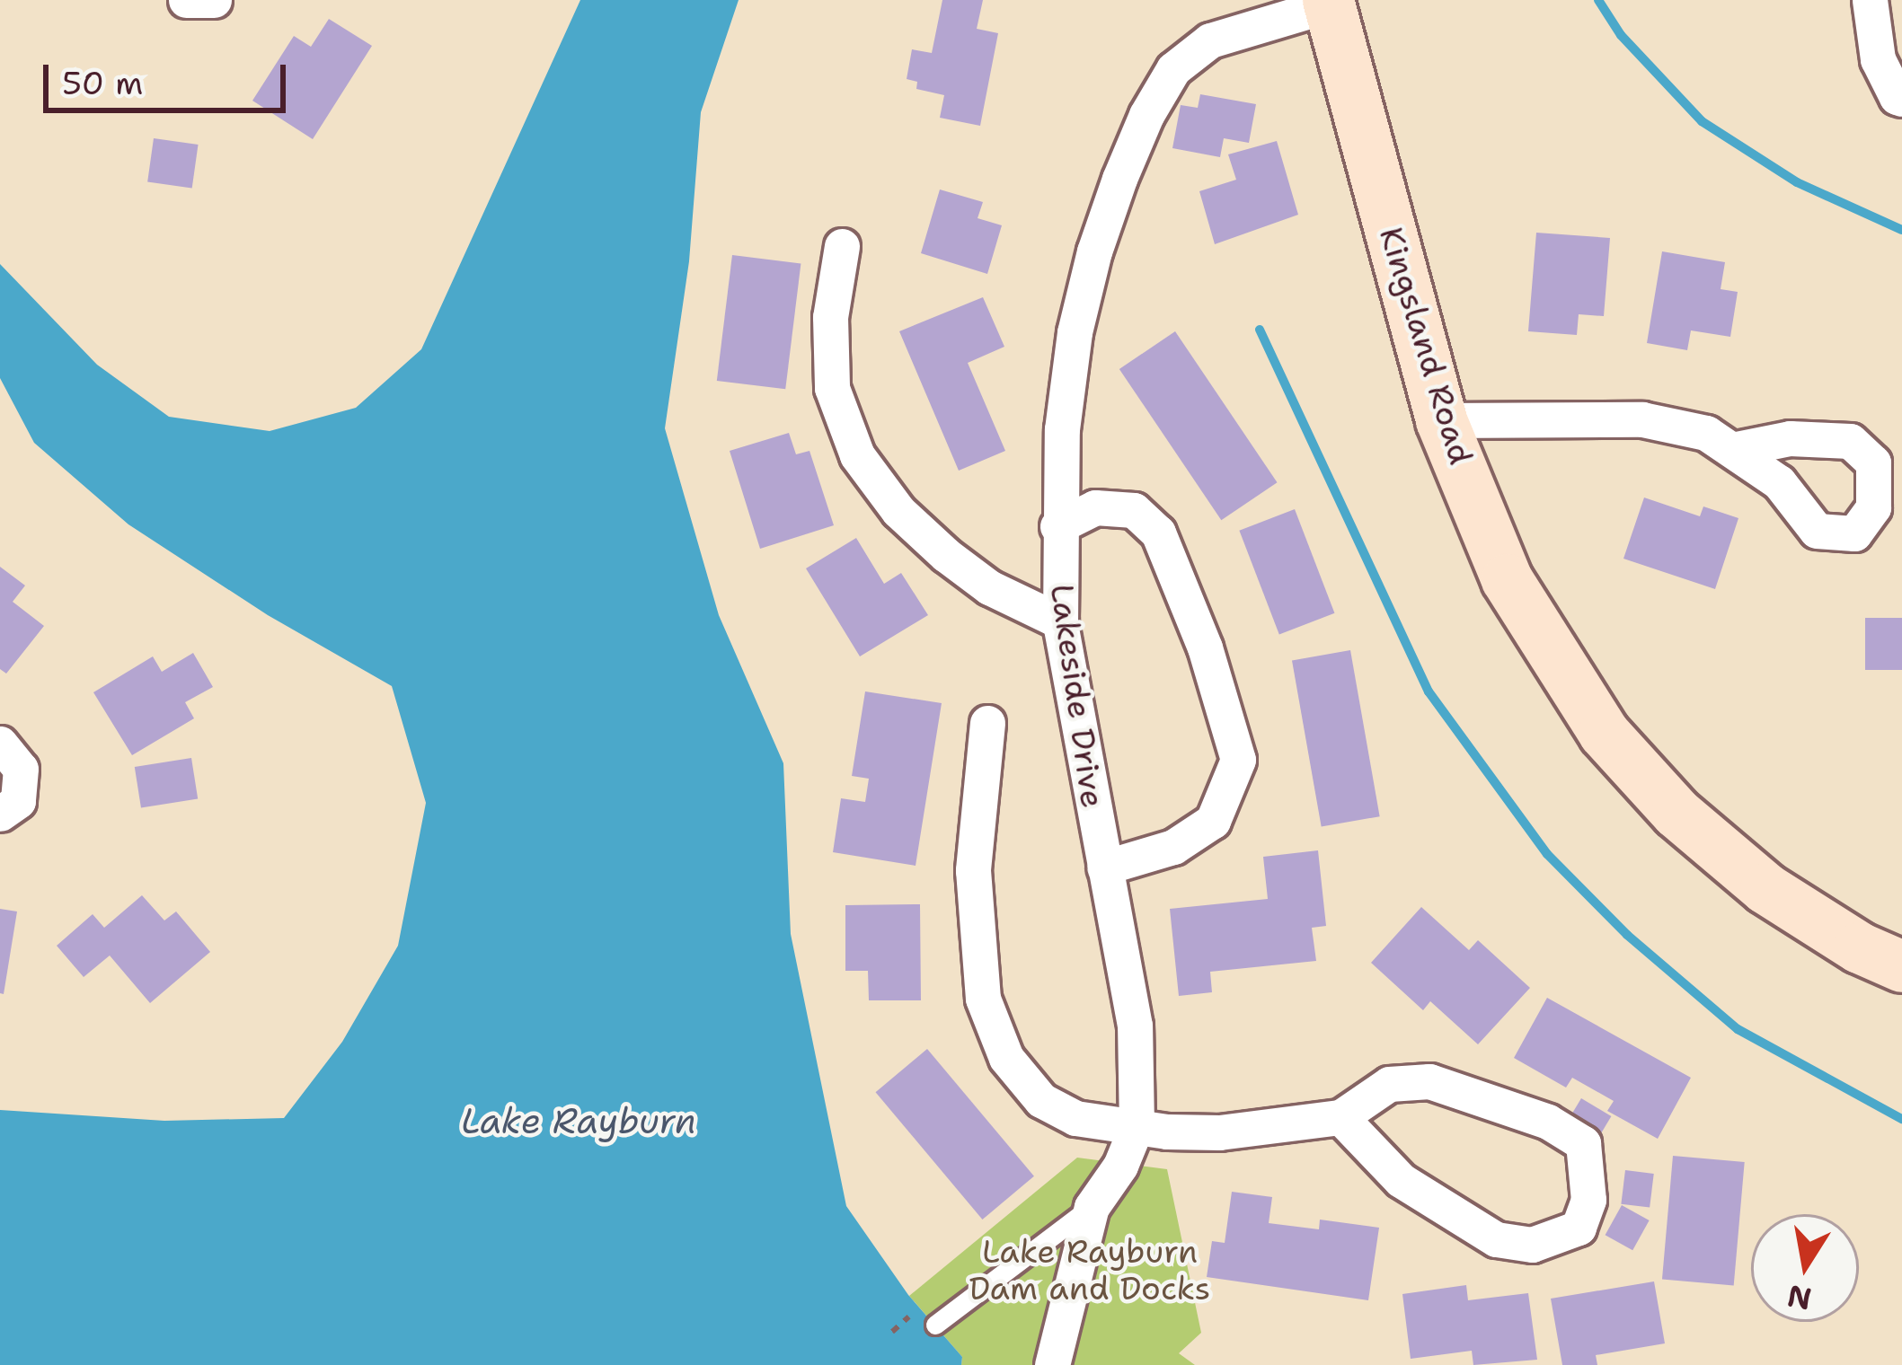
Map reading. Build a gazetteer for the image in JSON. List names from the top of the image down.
{
  "streets": {
    "street": ["Kingsland Road", "Lakeside Drive"]
  },
  "crossings": [
    ["Kingsland Road", "Lakeside Drive"]
  ],
  "water": ["Lake Rayburn"],
  "parks": ["Lake Rayburn Dam and Docks"],
  "scale_bar": "50 m",
  "north": "bottom"
}
